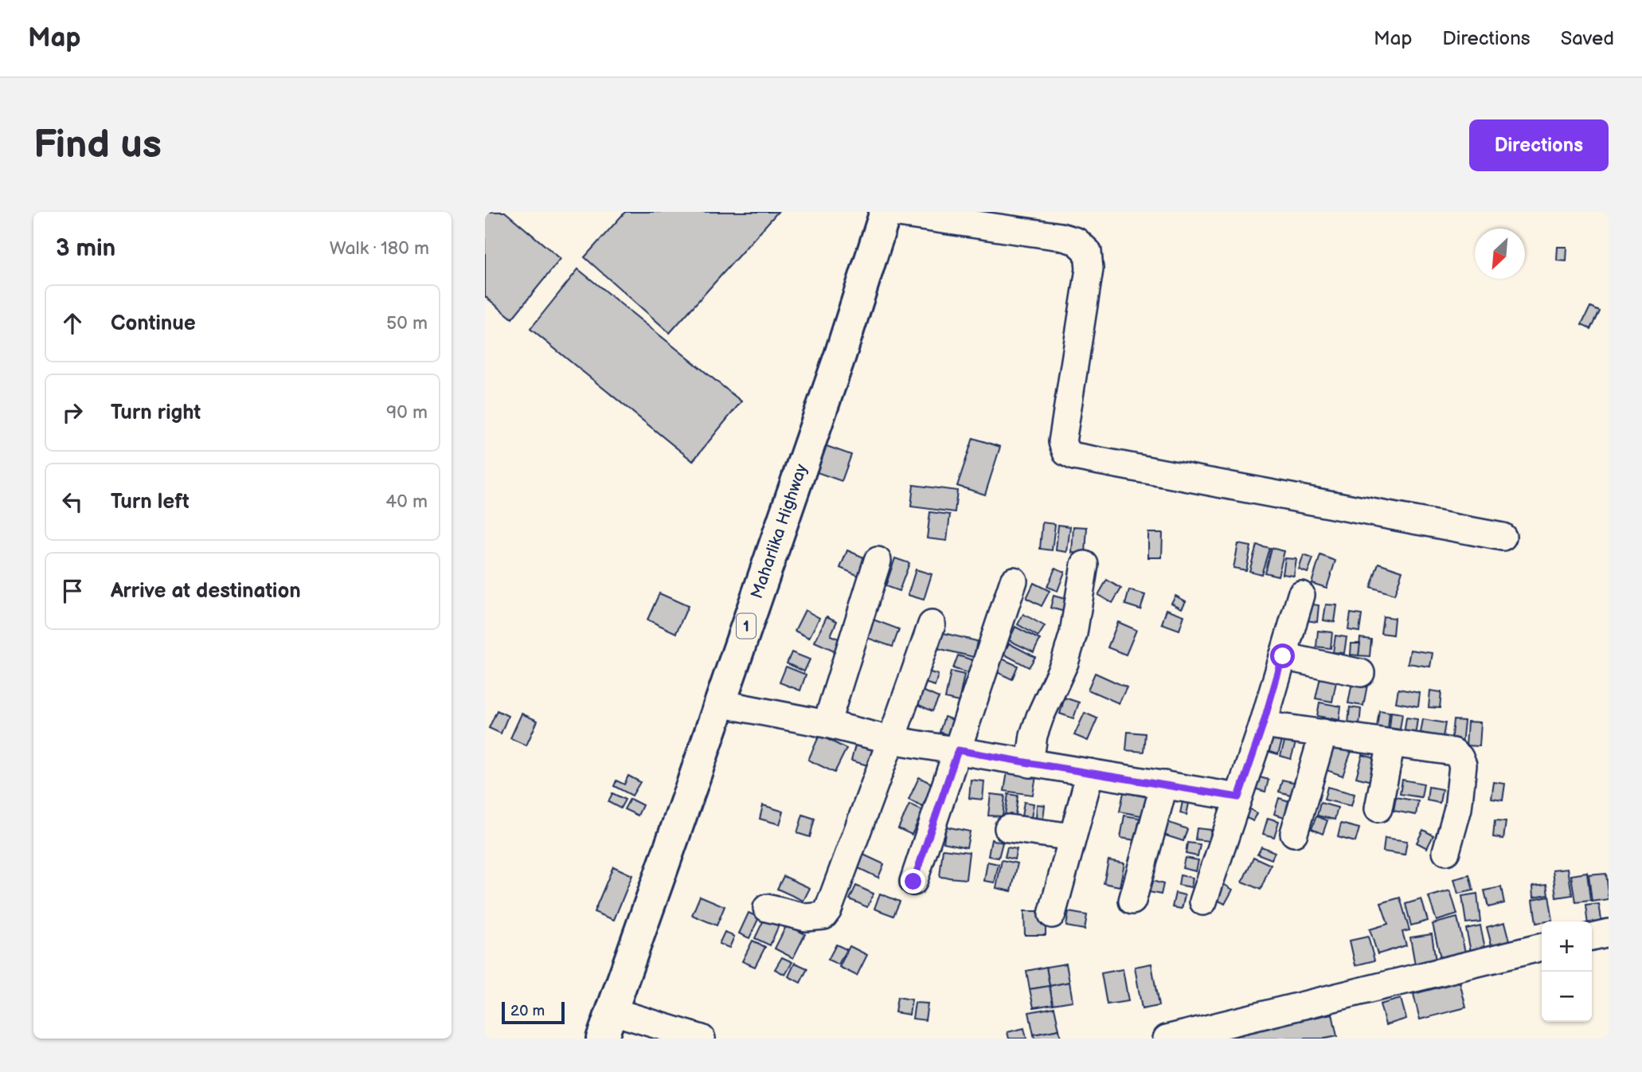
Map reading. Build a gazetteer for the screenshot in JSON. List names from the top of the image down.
{
  "streets": {
    "highway": ["Maharlika Highway", "1"]
  },
  "scale_bar": "20 m",
  "north": "bottom left",
  "page": {
    "header": "Map",
    "nav": ["Map", "Directions", "Saved"],
    "buttons": "Directions",
    "title": "Find us",
    "heading": ["3 min", "Walk · 180 m"],
    "list": [
      ["Continue", "50 m"],
      ["Turn right", "90 m"],
      ["Turn left", "40 m"],
      "Arrive at destination"
    ],
    "map_buttons": ["+", "−"],
    "scale": "20 m"
  }
}
